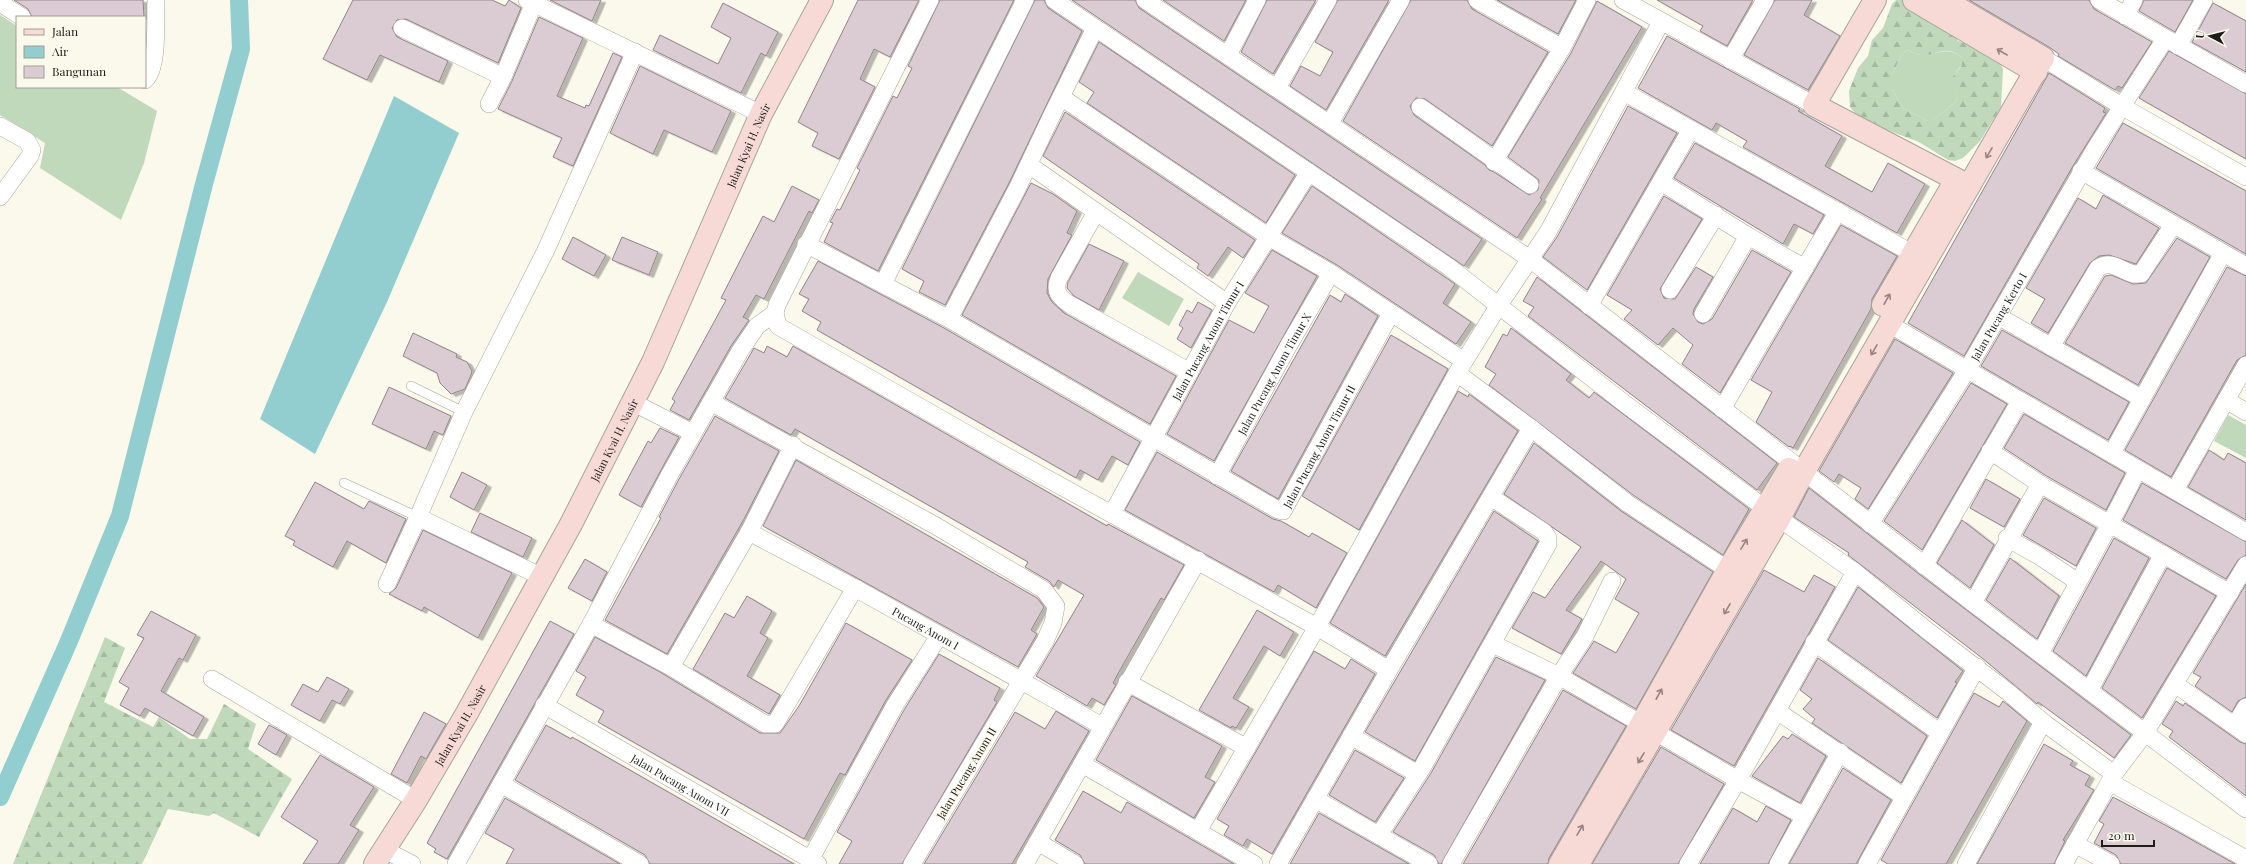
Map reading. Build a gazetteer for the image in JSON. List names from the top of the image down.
{
  "streets": {
    "main road": ["Jalan Kyai H. Nasir"],
    "street": [
      "Jalan Pucang Kerto I",
      "Jalan Pucang Anom Timur I",
      "Jalan Pucang Anom Timur X",
      "Jalan Pucang Anom Timur II",
      "Pucang Anom I",
      "Jalan Pucang Anom II",
      "Jalan Pucang Anom VII"
    ]
  },
  "crossings": [
    ["Jalan Pucang Anom Timur I", "Jalan Pucang Anom Timur II"],
    ["Jalan Pucang Anom Timur X", "Jalan Pucang Anom Timur II"],
    ["Pucang Anom I", "Jalan Pucang Anom II"]
  ],
  "legend": ["Jalan", "Air", "Bangunan"],
  "scale_bar": "20 m",
  "north": "left"
}
